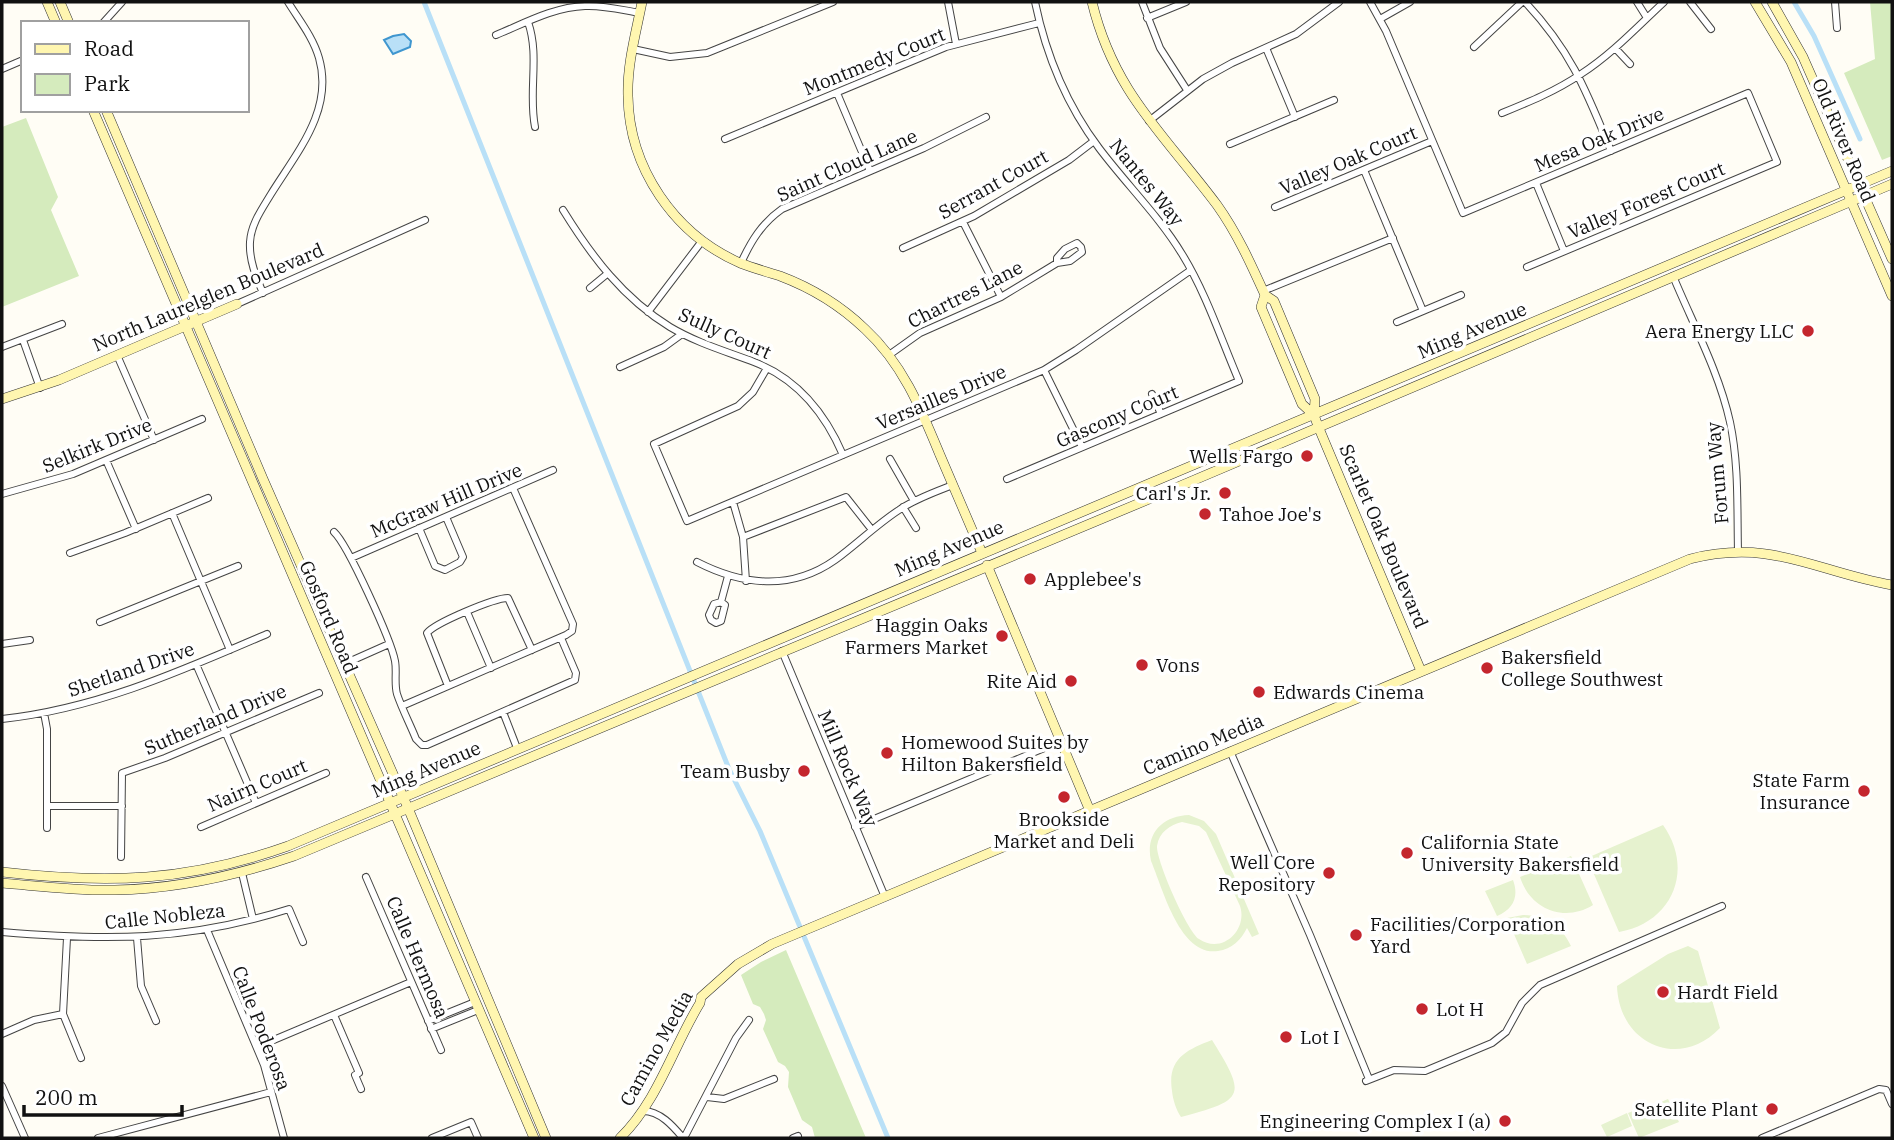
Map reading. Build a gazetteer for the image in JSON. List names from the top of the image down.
{
  "streets": {
    "main road": [
      "Old River Road",
      "North Laurelglen Boulevard",
      "Ming Avenue",
      "Scarlet Oak Boulevard",
      "Gosford Road",
      "Camino Media"
    ],
    "street": [
      "Montmedy Court",
      "Mesa Oak Drive",
      "Valley Oak Court",
      "Saint Cloud Lane",
      "Nantes Way",
      "Serrant Court",
      "Valley Forest Court",
      "Chartres Lane",
      "Sully Court",
      "Versailles Drive",
      "Gascony Court",
      "Selkirk Drive",
      "Forum Way",
      "McGraw Hill Drive",
      "Shetland Drive",
      "Sutherland Drive",
      "Mill Rock Way",
      "Nairn Court",
      "Calle Nobleza",
      "Calle Hermosa",
      "Calle Poderosa"
    ]
  },
  "crossings": [
    ["Montmedy Court", "Nantes Way"],
    ["Mesa Oak Drive", "Valley Oak Court"],
    ["Mesa Oak Drive", "Valley Forest Court"],
    ["Old River Road", "Ming Avenue"],
    ["Nantes Way", "Serrant Court"],
    ["Nantes Way", "Versailles Drive"],
    ["Nantes Way", "Gascony Court"],
    ["North Laurelglen Boulevard", "Gosford Road"],
    ["Ming Avenue", "Forum Way"],
    ["Ming Avenue", "Scarlet Oak Boulevard"],
    ["Ming Avenue", "Gosford Road"],
    ["Ming Avenue", "Mill Rock Way"],
    ["Sully Court", "Versailles Drive"],
    ["Forum Way", "Camino Media"],
    ["Scarlet Oak Boulevard", "Camino Media"],
    ["Camino Media", "Mill Rock Way"],
    ["Calle Nobleza", "Calle Poderosa"]
  ],
  "places": [
    "Aera Energy LLC",
    "Wells Fargo",
    "Carl's Jr.",
    "Tahoe Joe's",
    "Applebee's",
    "Haggin Oaks Farmers Market",
    "Vons",
    "Bakersfield College Southwest",
    "Rite Aid",
    "Edwards Cinema",
    "Homewood Suites by Hilton Bakersfield",
    "Team Busby",
    "State Farm Insurance",
    "Brookside Market and Deli",
    "California State University Bakersfield",
    "Well Core Repository",
    "Facilities/Corporation Yard",
    "Hardt Field",
    "Lot H",
    "Lot I",
    "Satellite Plant",
    "Engineering Complex I (a)"
  ],
  "legend": ["Road", "Park"],
  "scale_bar": "200 m"
}
